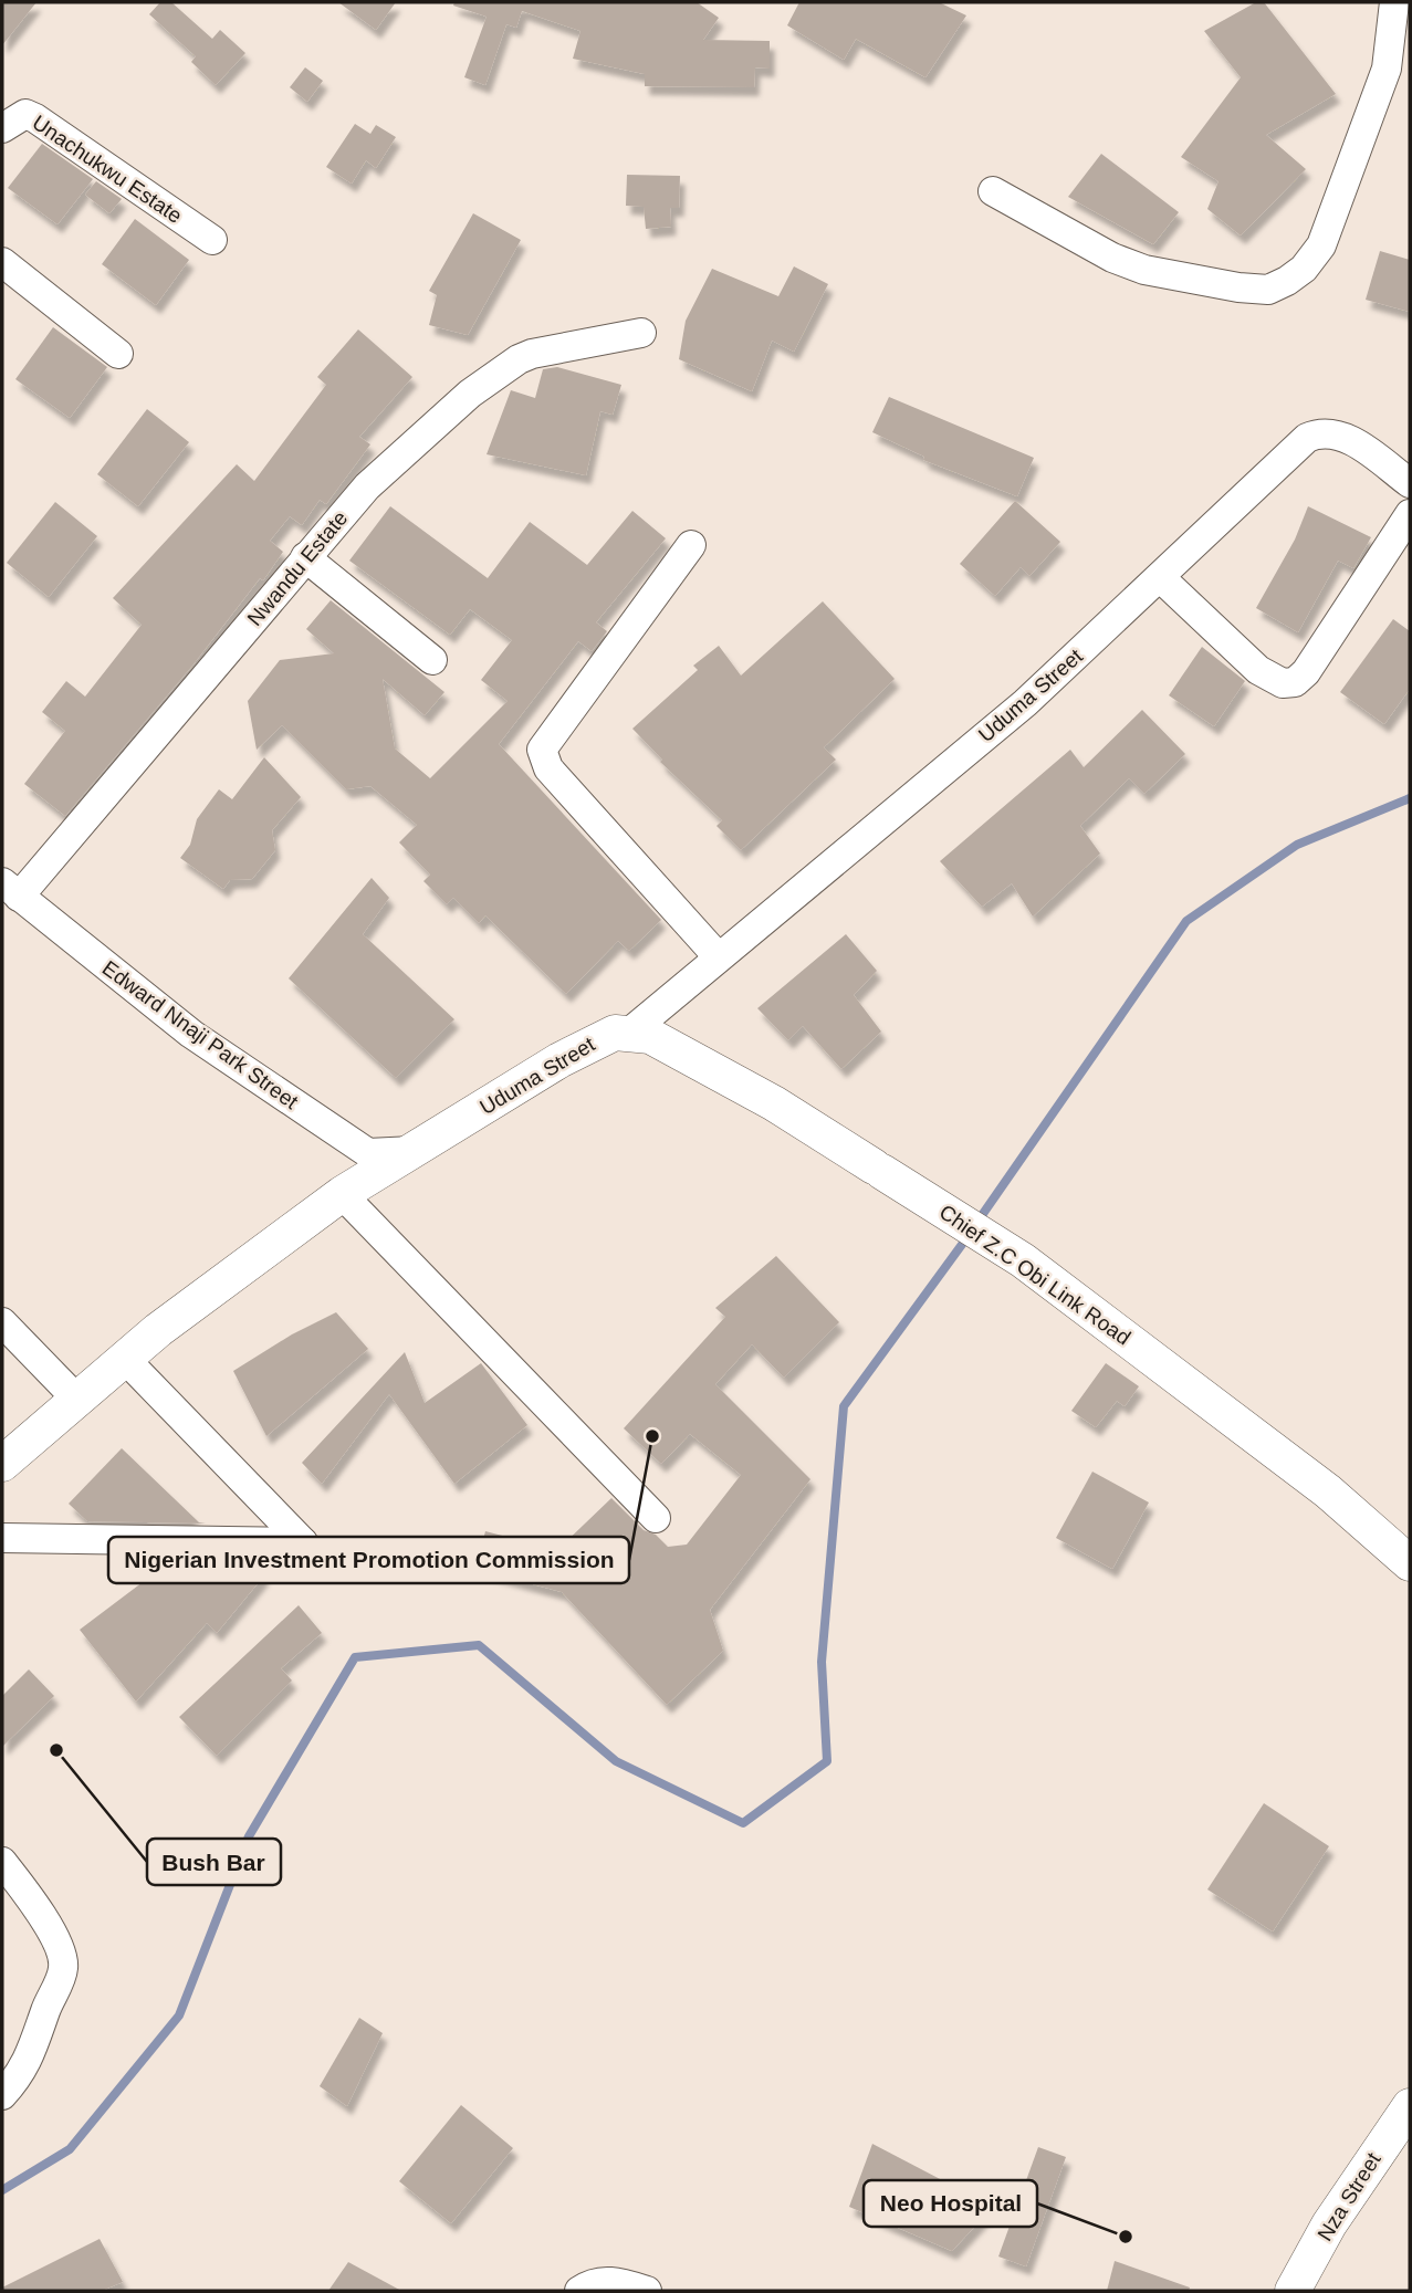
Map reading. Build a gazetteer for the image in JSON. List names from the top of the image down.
{
  "streets": {
    "street": [
      "Unachukwu Estate",
      "Nwandu Estate",
      "Uduma Street",
      "Edward Nnaji Park Street",
      "Chief Z.C Obi Link Road",
      "Nza Street"
    ]
  },
  "crossings": [
    ["Nwandu Estate", "Edward Nnaji Park Street"],
    ["Uduma Street", "Edward Nnaji Park Street"],
    ["Uduma Street", "Chief Z.C Obi Link Road"]
  ],
  "places": ["Nigerian Investment Promotion Commission", "Bush Bar", "Neo Hospital"]
}
